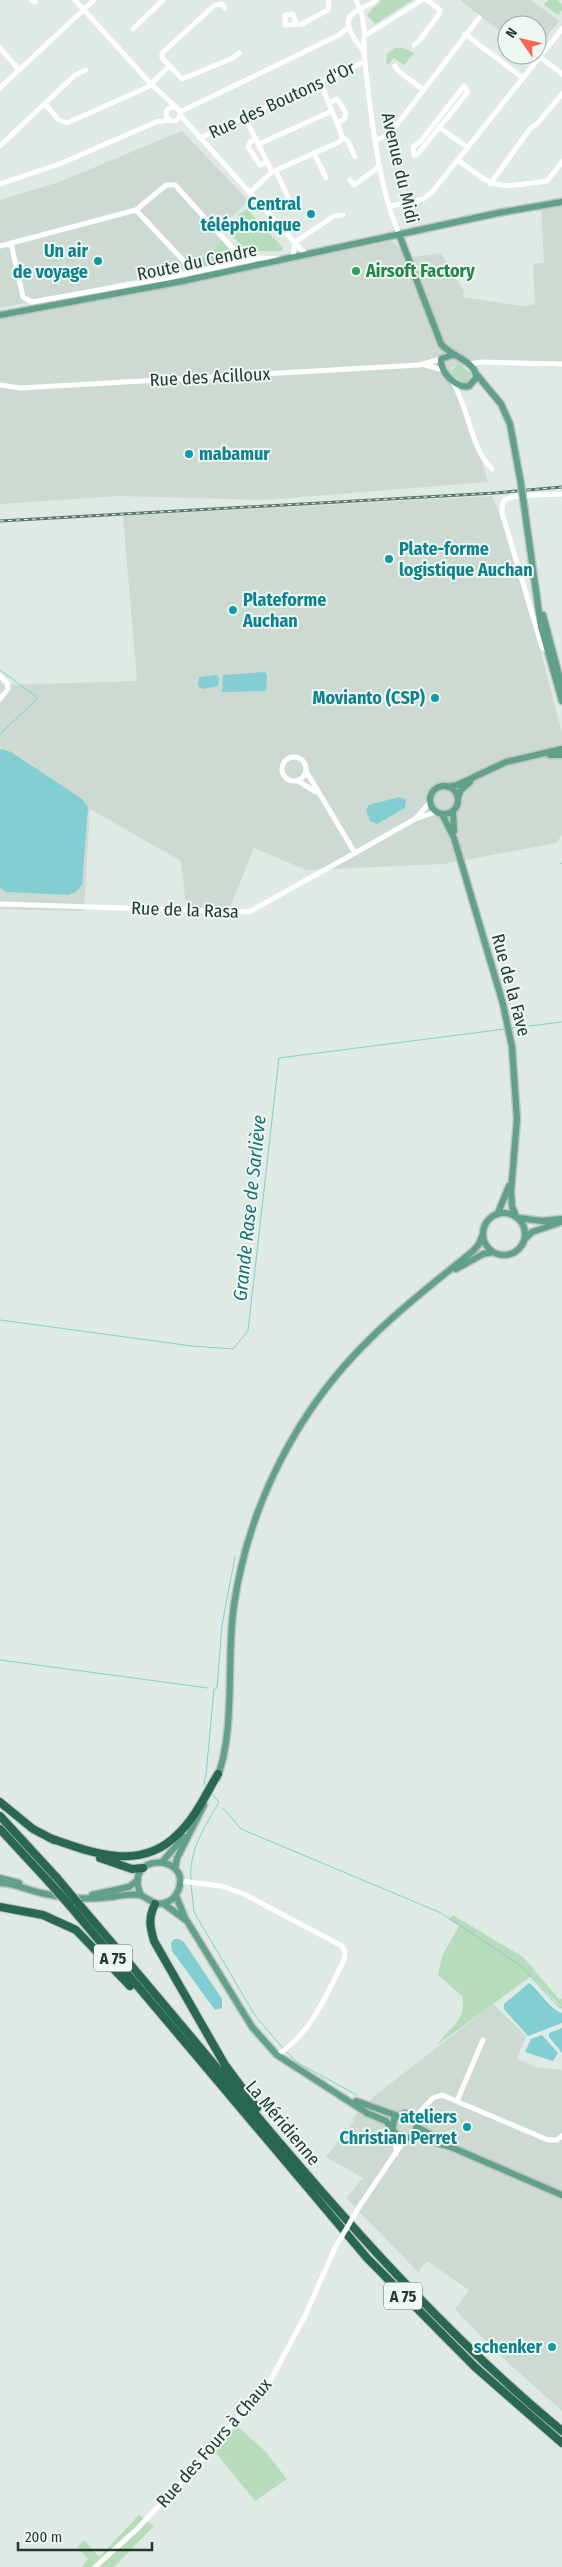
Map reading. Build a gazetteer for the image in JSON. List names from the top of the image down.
{
  "streets": {
    "highway": ["A 75", "La Méridienne"],
    "main road": ["Avenue du Midi", "Route du Cendre", "Rue de la Fave"],
    "street": [
      "Rue des Boutons d'Or",
      "Rue des Acilloux",
      "Rue de la Rasa",
      "Rue des Fours à Chaux"
    ]
  },
  "crossings": [
    ["Rue des Boutons d'Or", "Avenue du Midi"],
    ["Avenue du Midi", "Route du Cendre"],
    ["Avenue du Midi", "Rue des Acilloux"]
  ],
  "water": ["Grande Rase de Sarliève"],
  "places": [
    "Central téléphonique",
    "Un air de voyage",
    "Airsoft Factory",
    "mabamur",
    "Plate-forme logistique Auchan",
    "Plateforme Auchan",
    "Movianto (CSP)",
    "ateliers Christian Perret",
    "schenker"
  ],
  "scale_bar": "200 m",
  "north": "top left"
}
